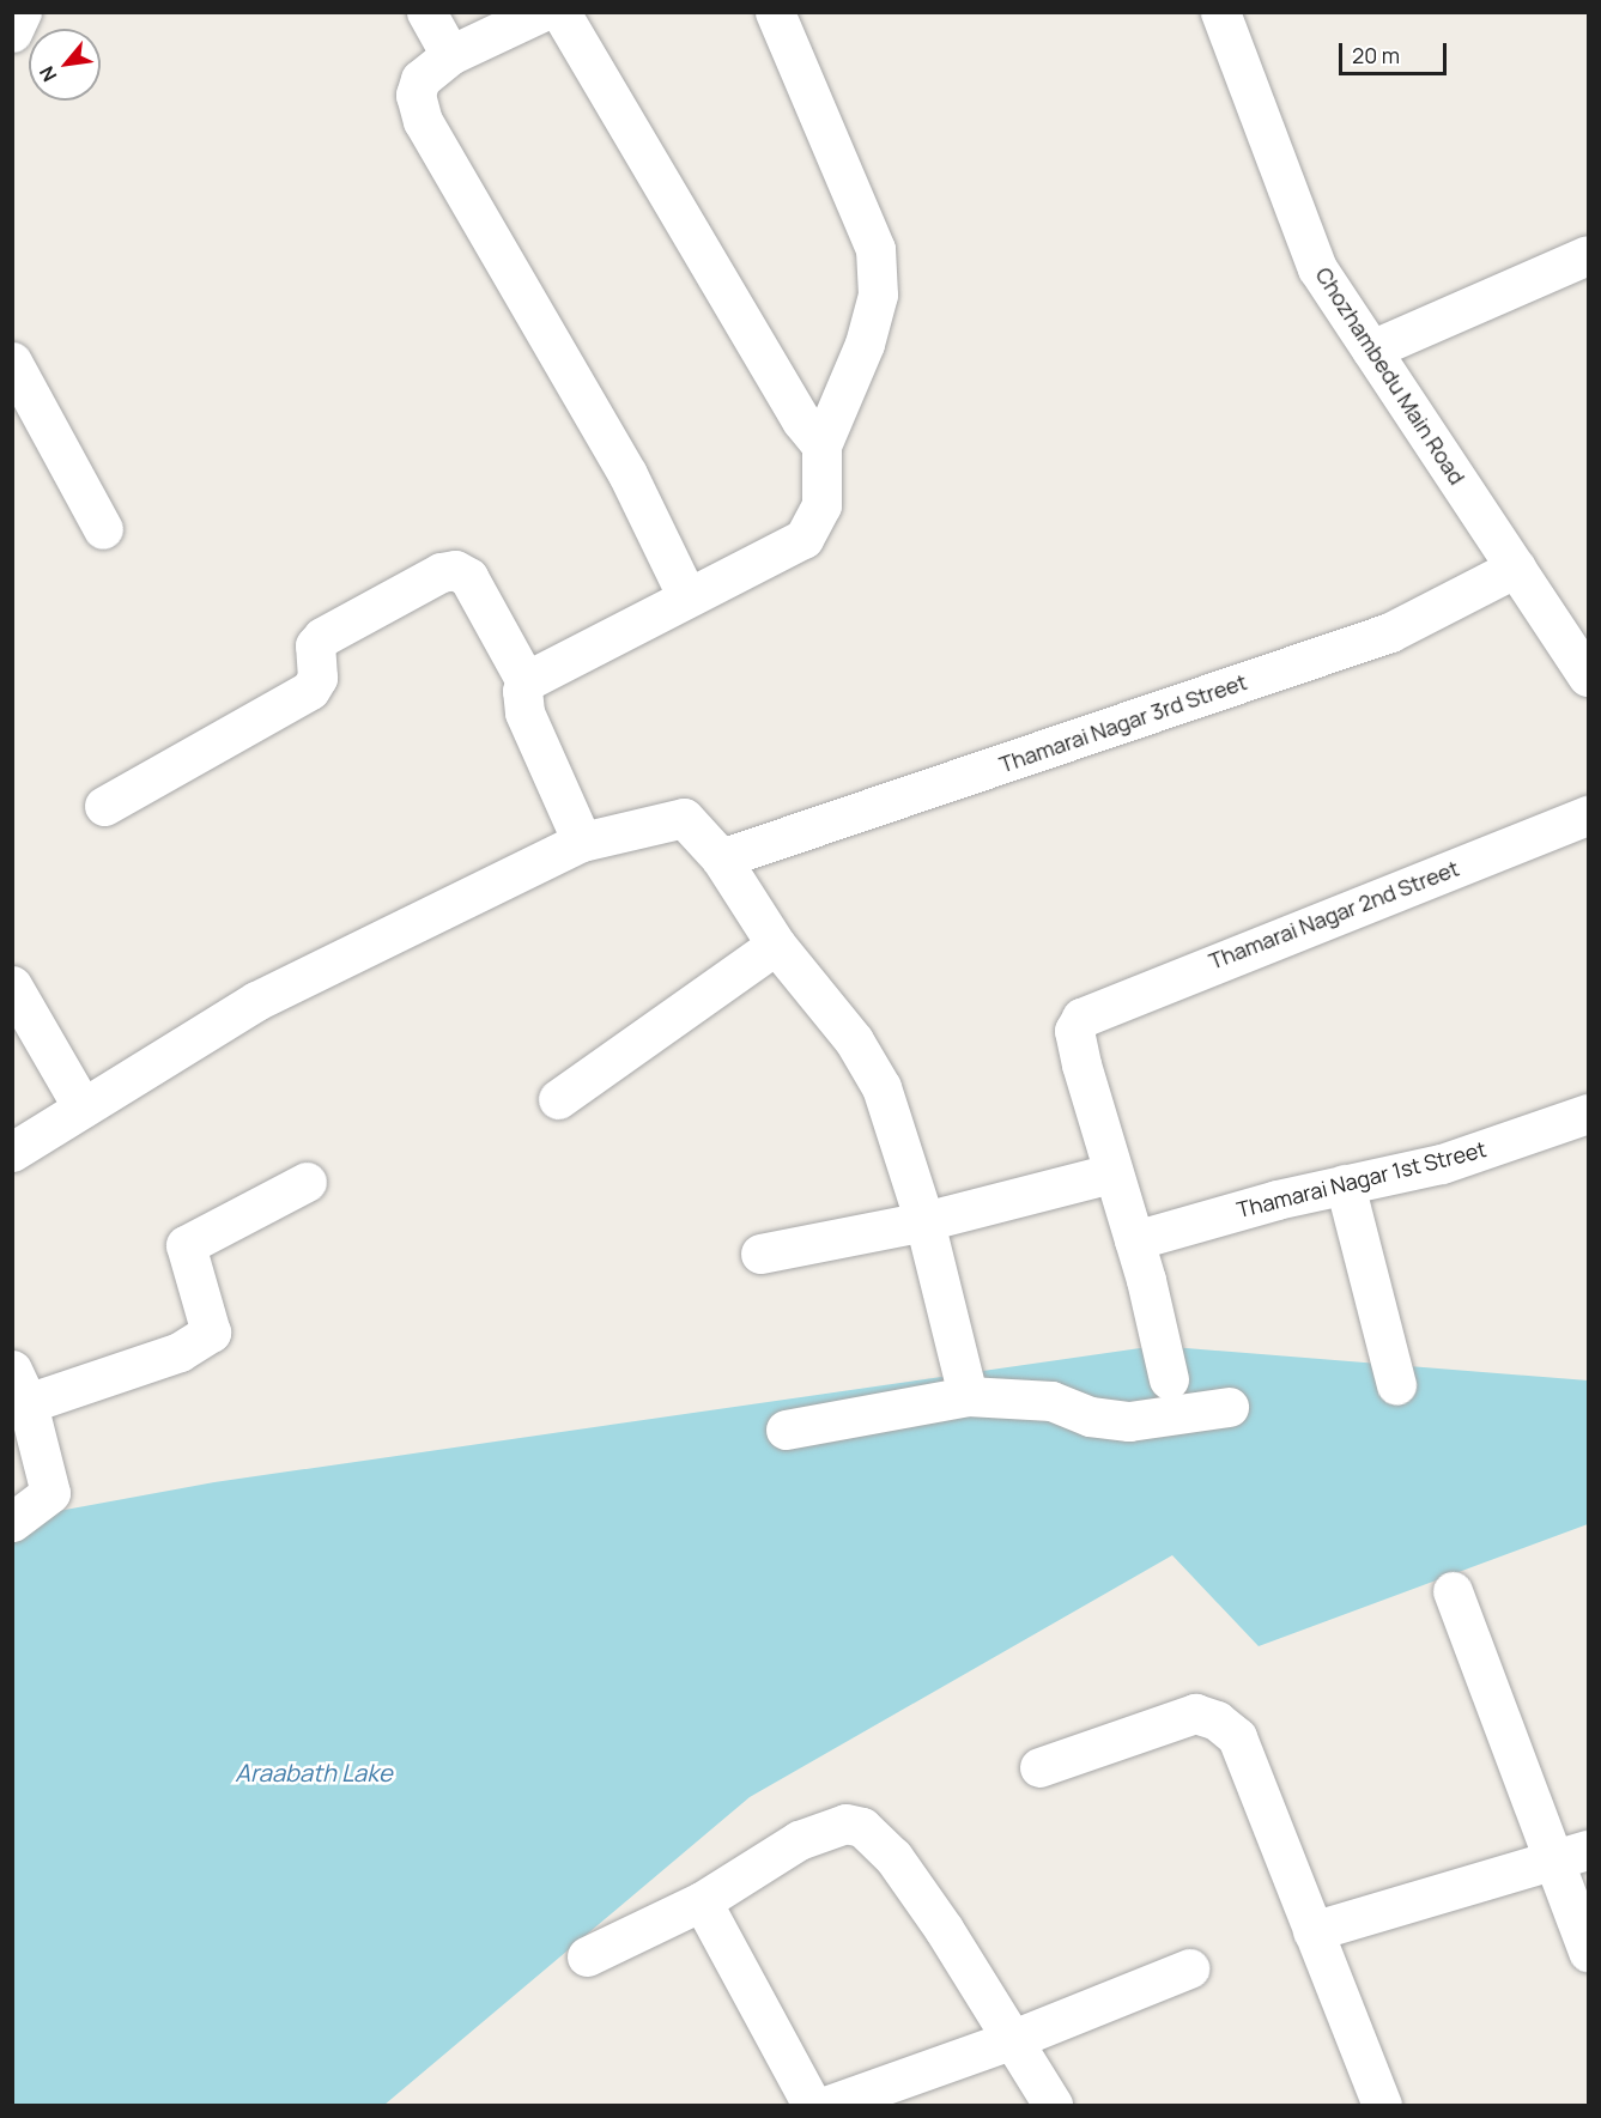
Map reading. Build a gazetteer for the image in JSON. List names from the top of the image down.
{
  "streets": {
    "street": [
      "Chozhambedu Main Road",
      "Thamarai Nagar 3rd Street",
      "Thamarai Nagar 2nd Street",
      "Thamarai Nagar 1st Street"
    ]
  },
  "crossings": [
    ["Chozhambedu Main Road", "Thamarai Nagar 3rd Street"]
  ],
  "water": ["Araabath Lake"],
  "scale_bar": "20 m",
  "north": "bottom left"
}
